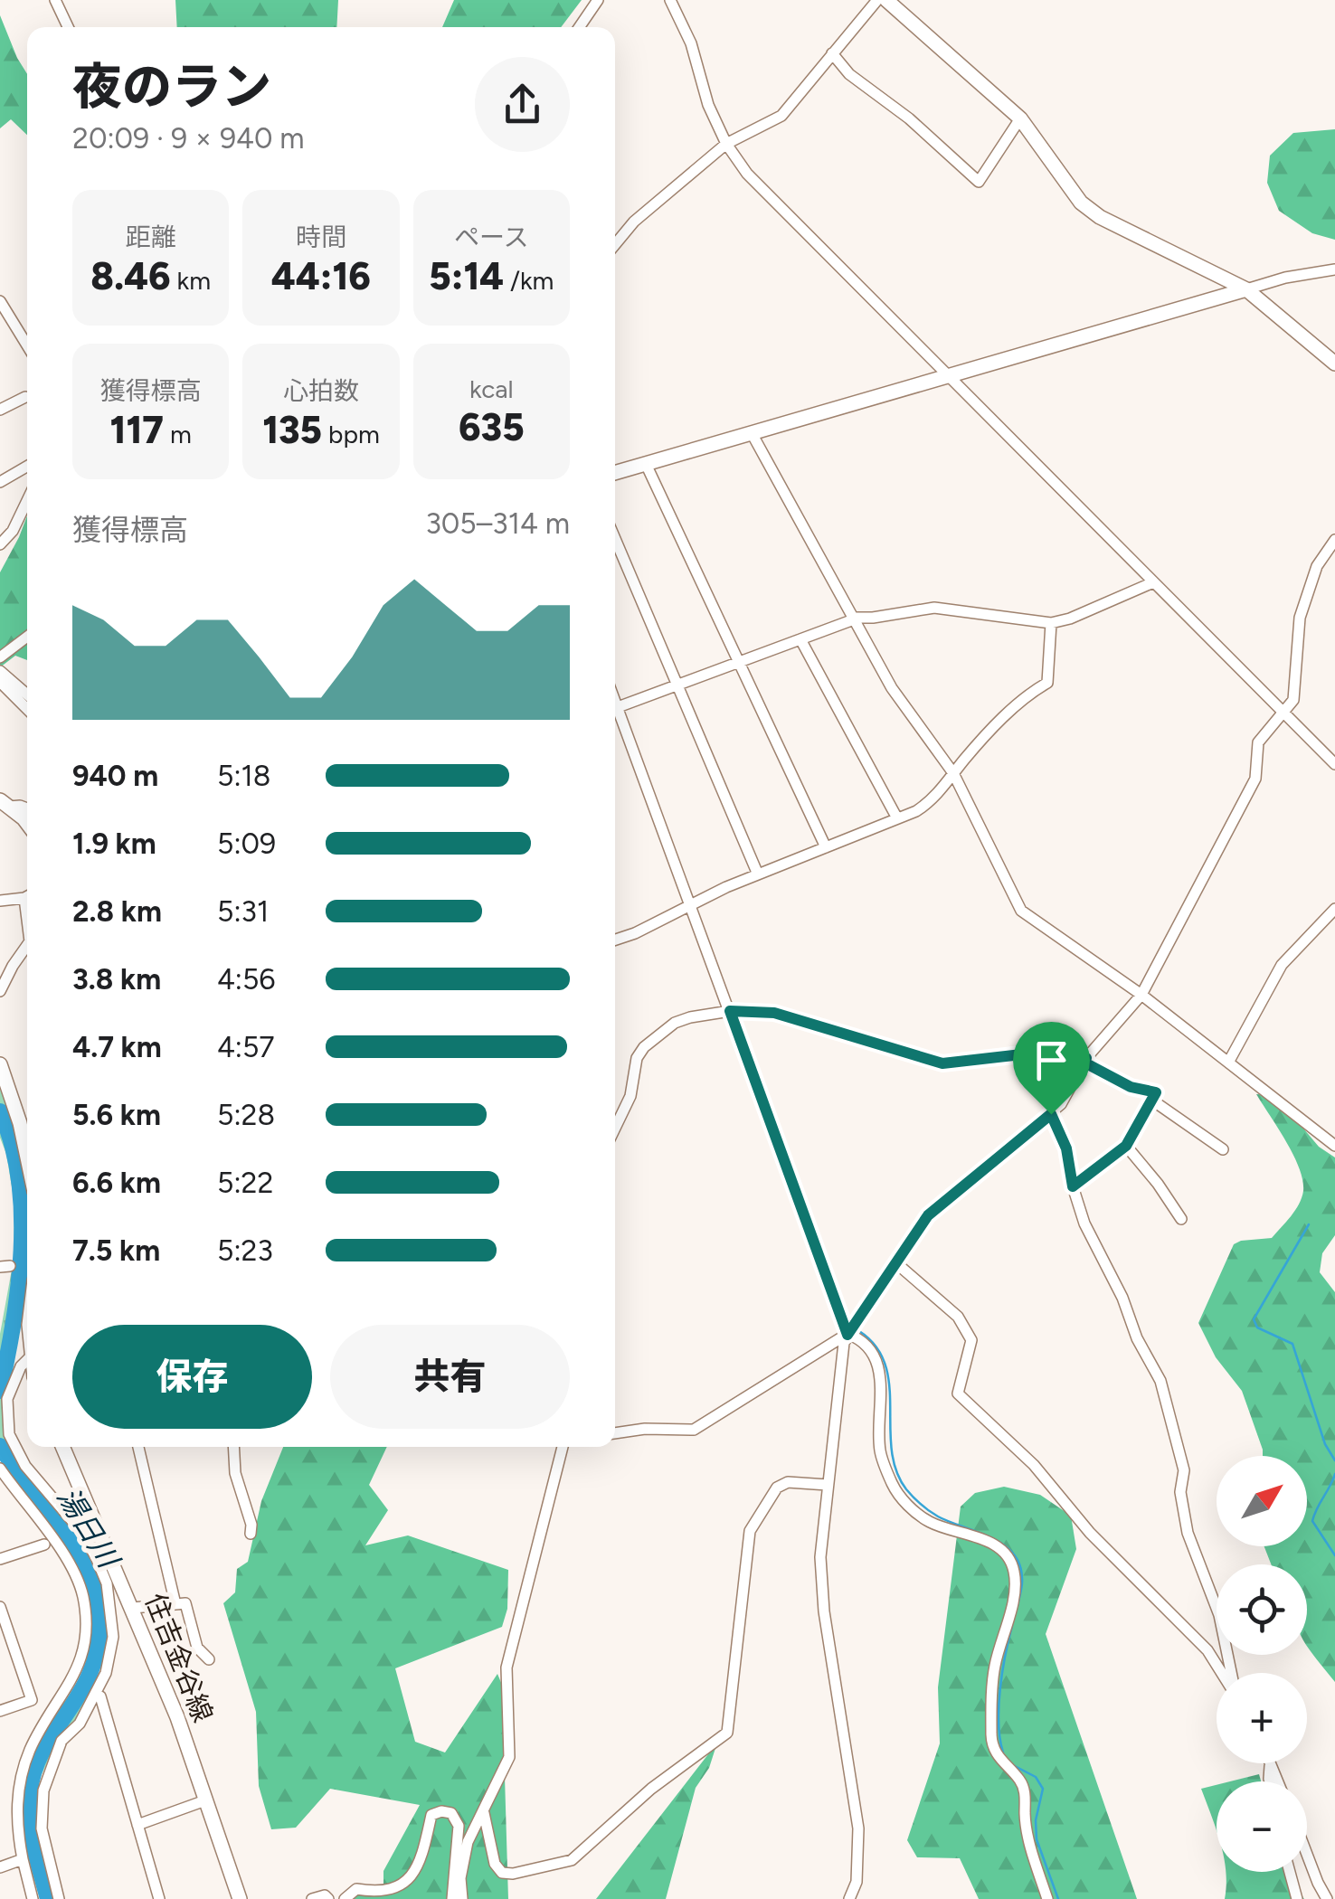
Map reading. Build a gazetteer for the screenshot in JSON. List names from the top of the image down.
{
  "streets": {
    "street": ["住吉金谷線"]
  },
  "water": ["湯日川"],
  "north": "top right",
  "page": {
    "heading": ["夜のラン", "20:09 · 9 × 940 m"],
    "stats": [
      ["距離", "8.46 km"],
      ["時間", "44:16"],
      ["ペース", "5:14 /km"],
      ["獲得標高", "117 m"],
      ["心拍数", "135 bpm"],
      ["kcal", "635"]
    ],
    "chart": ["獲得標高", "305–314 m"],
    "list": [
      {
        "name": "940 m",
        "note": "5:18"
      },
      {
        "name": "1.9 km",
        "note": "5:09"
      },
      {
        "name": "2.8 km",
        "note": "5:31"
      },
      {
        "name": "3.8 km",
        "note": "4:56"
      },
      {
        "name": "4.7 km",
        "note": "4:57"
      },
      {
        "name": "5.6 km",
        "note": "5:28"
      },
      {
        "name": "6.6 km",
        "note": "5:22"
      },
      {
        "name": "7.5 km",
        "note": "5:23"
      }
    ],
    "buttons": ["保存", "共有"],
    "map_buttons": ["+", "−"]
  }
}
